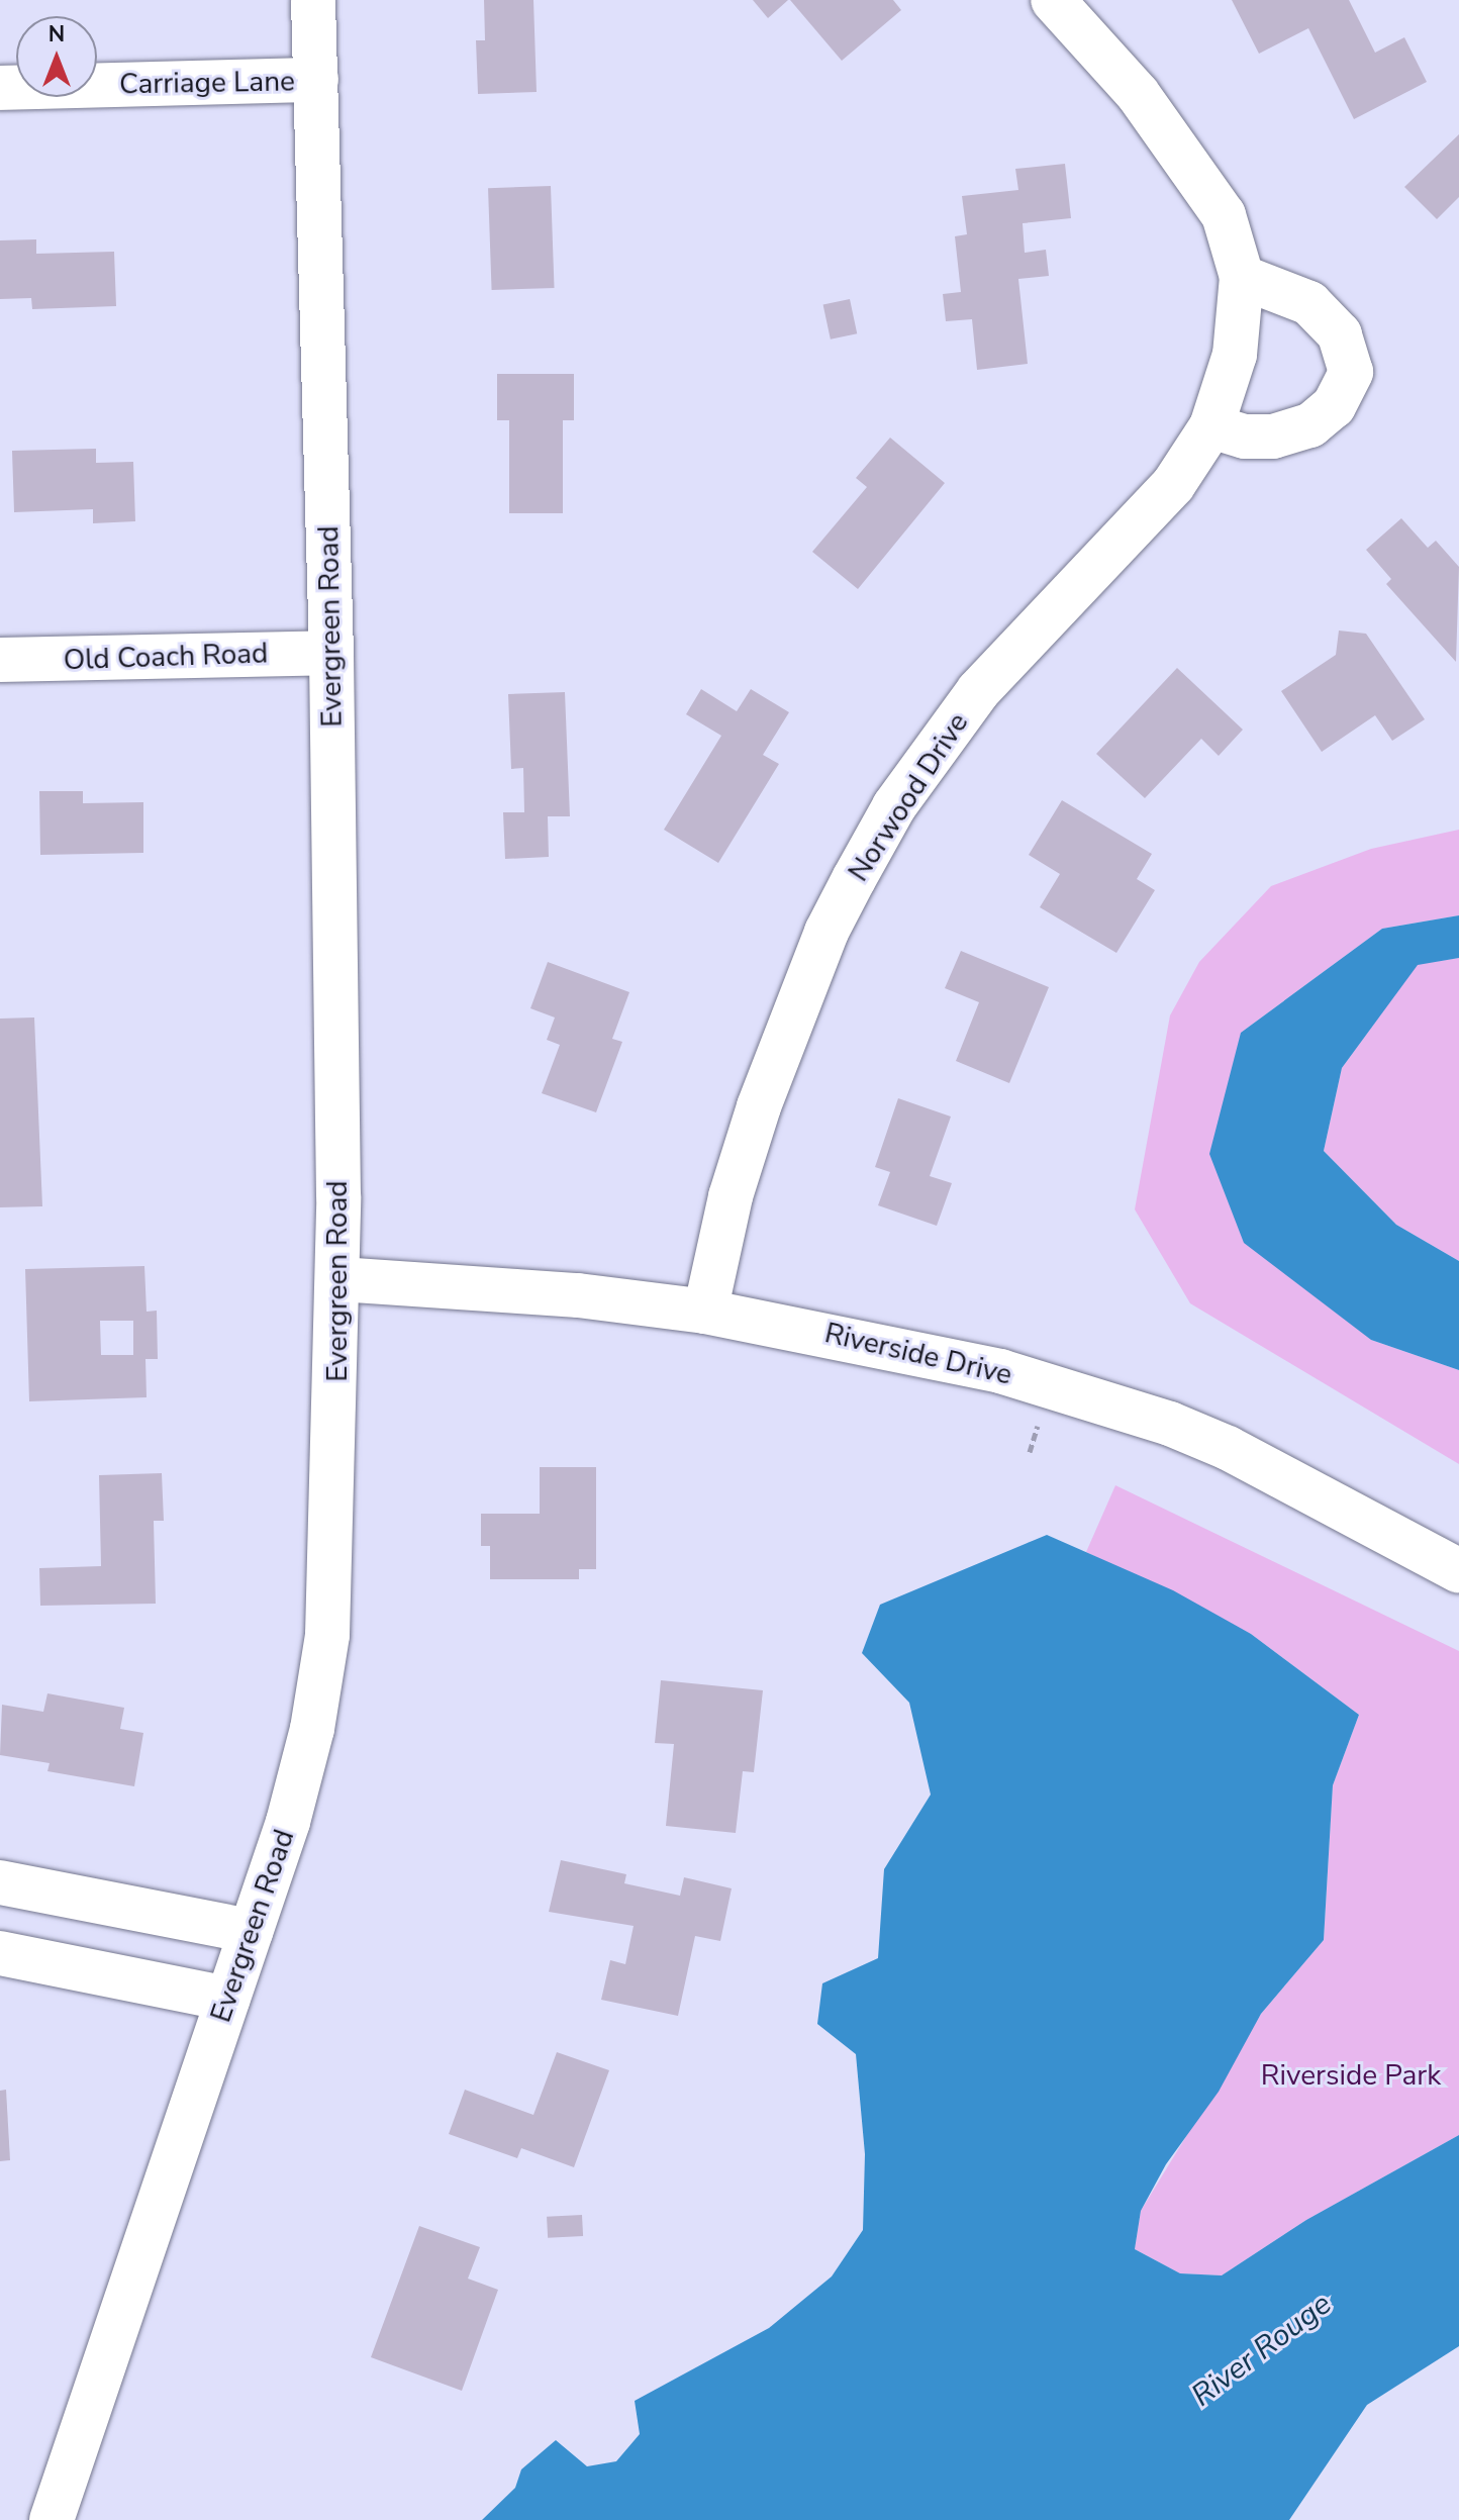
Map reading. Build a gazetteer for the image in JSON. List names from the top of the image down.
{
  "streets": {
    "street": [
      "Carriage Lane",
      "Evergreen Road",
      "Old Coach Road",
      "Norwood Drive",
      "Riverside Drive"
    ]
  },
  "crossings": [
    ["Carriage Lane", "Evergreen Road"],
    ["Evergreen Road", "Old Coach Road"],
    ["Evergreen Road", "Riverside Drive"],
    ["Norwood Drive", "Riverside Drive"]
  ],
  "water": ["River Rouge"],
  "parks": ["Riverside Park"],
  "north": "top"
}
